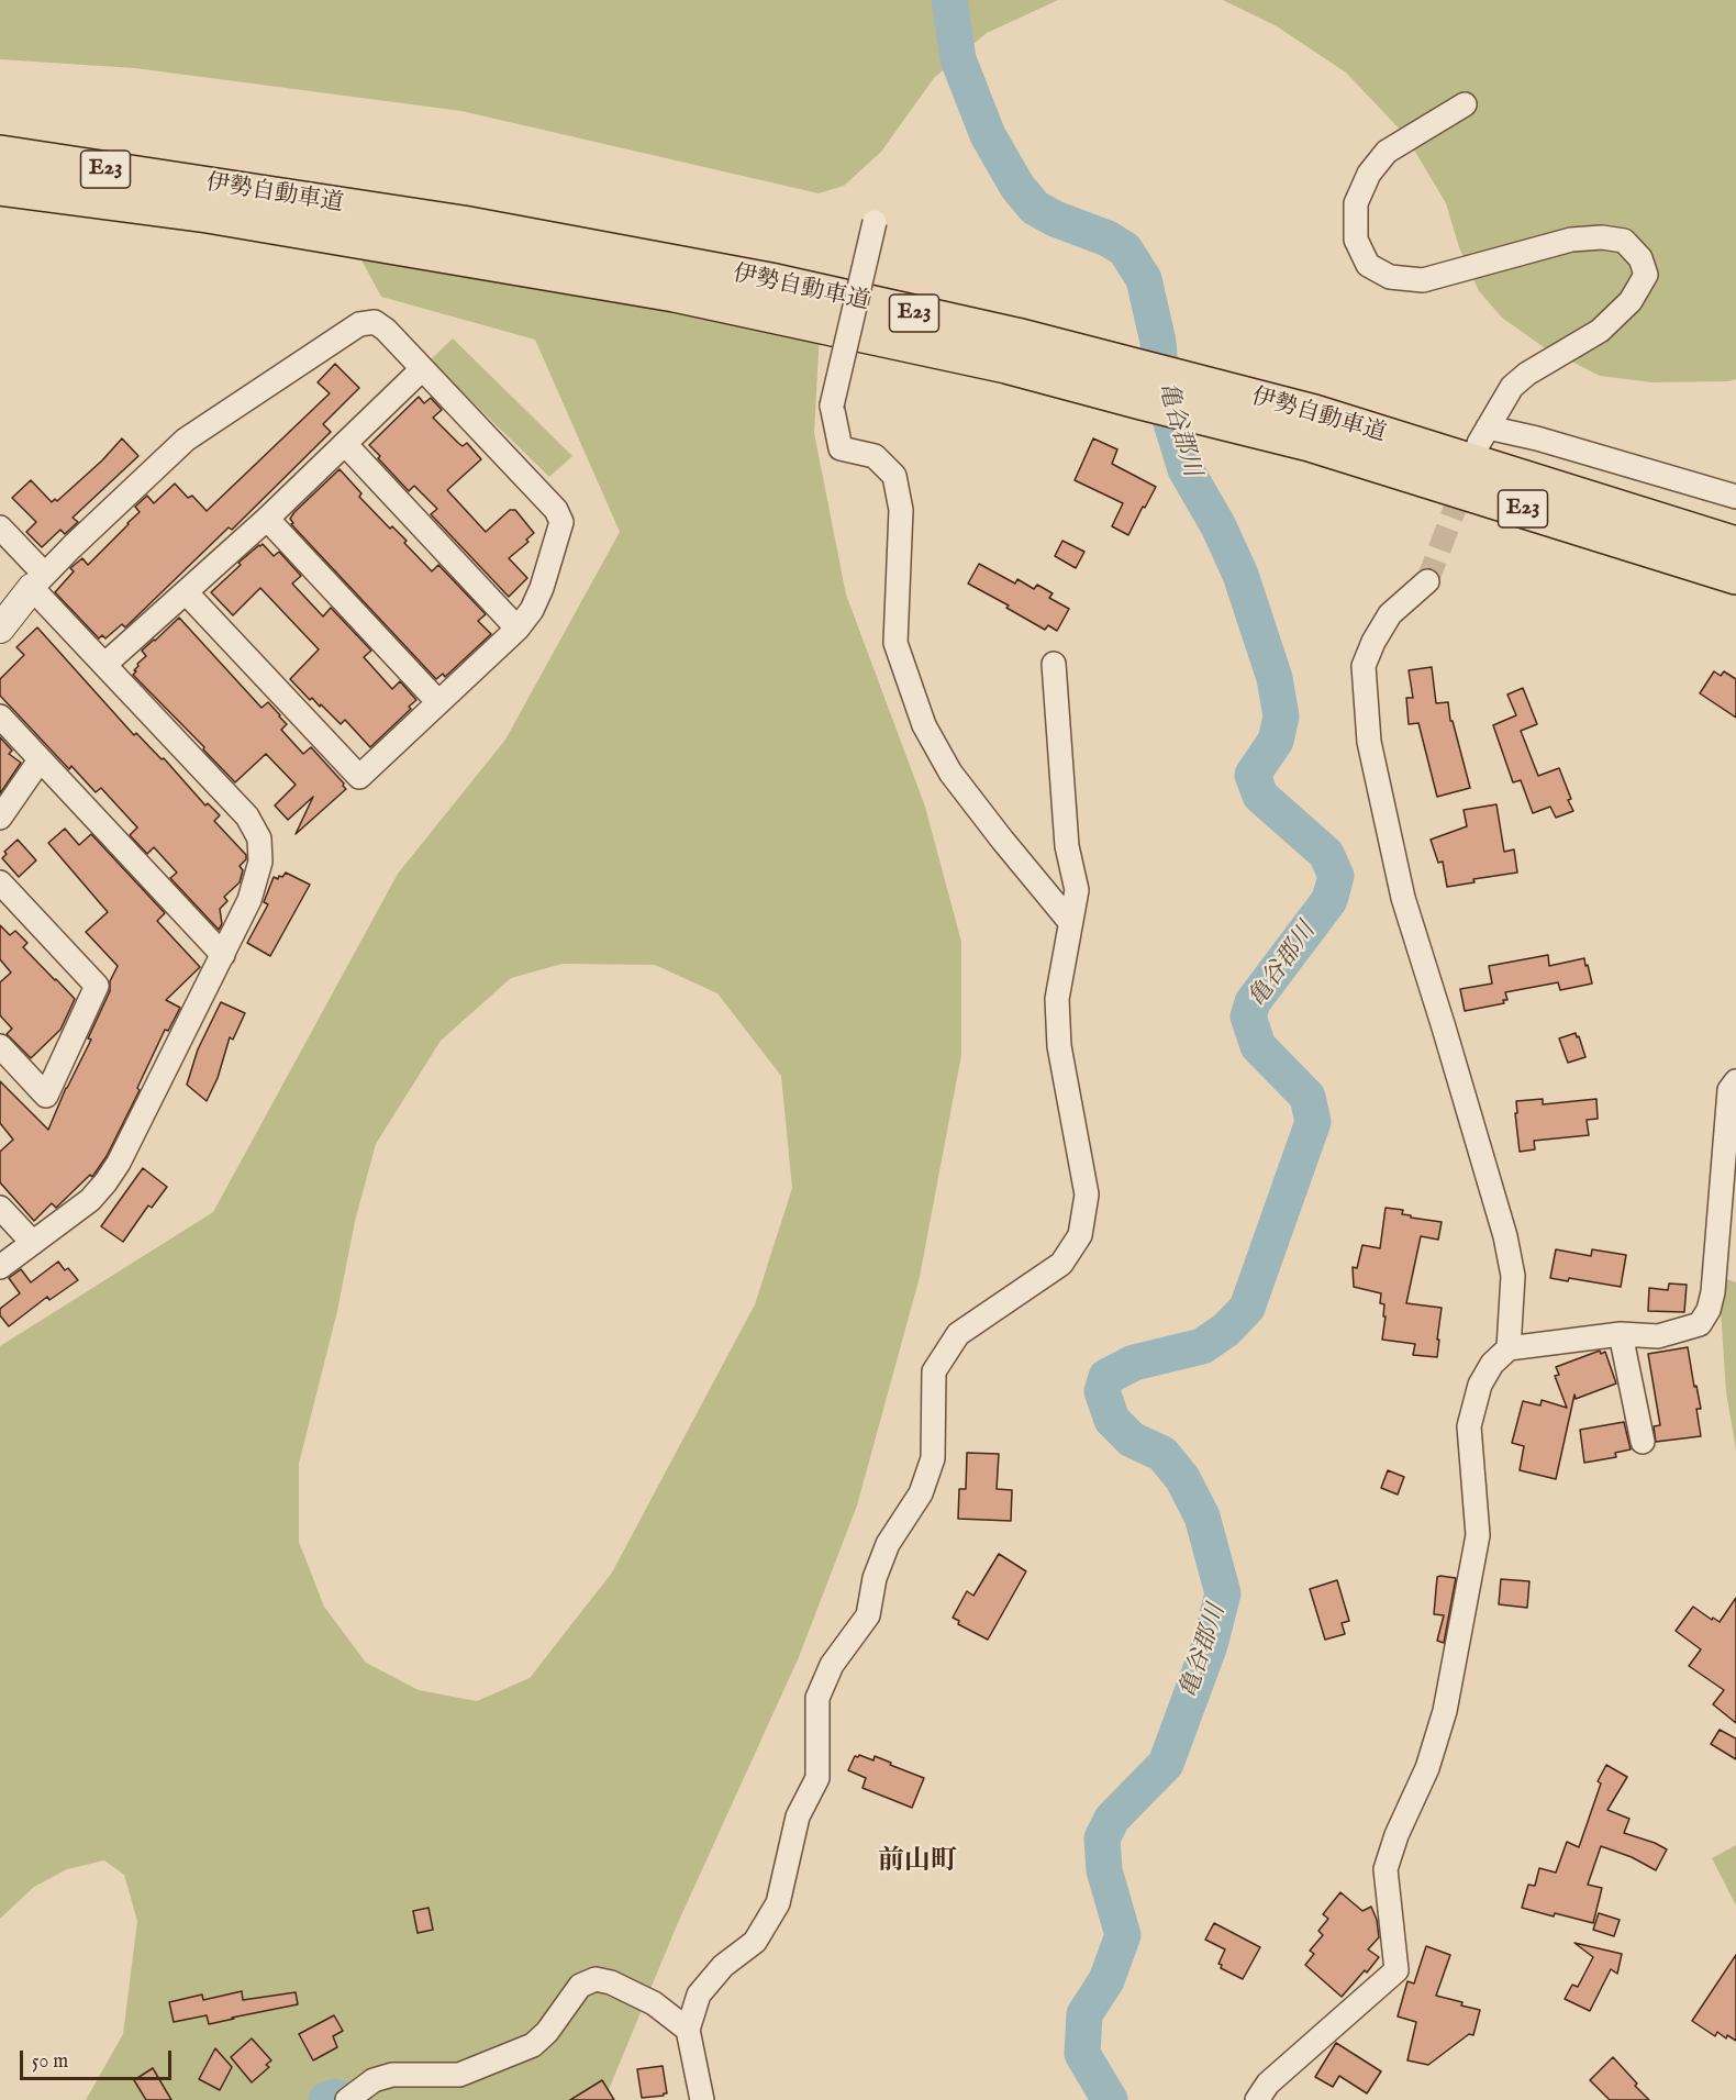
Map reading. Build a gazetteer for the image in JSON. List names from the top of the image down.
{
  "streets": {
    "highway": ["E23", "伊勢自動車道"]
  },
  "districts": ["前山町"],
  "water": ["亀谷郡川"],
  "scale_bar": "50 m"
}
